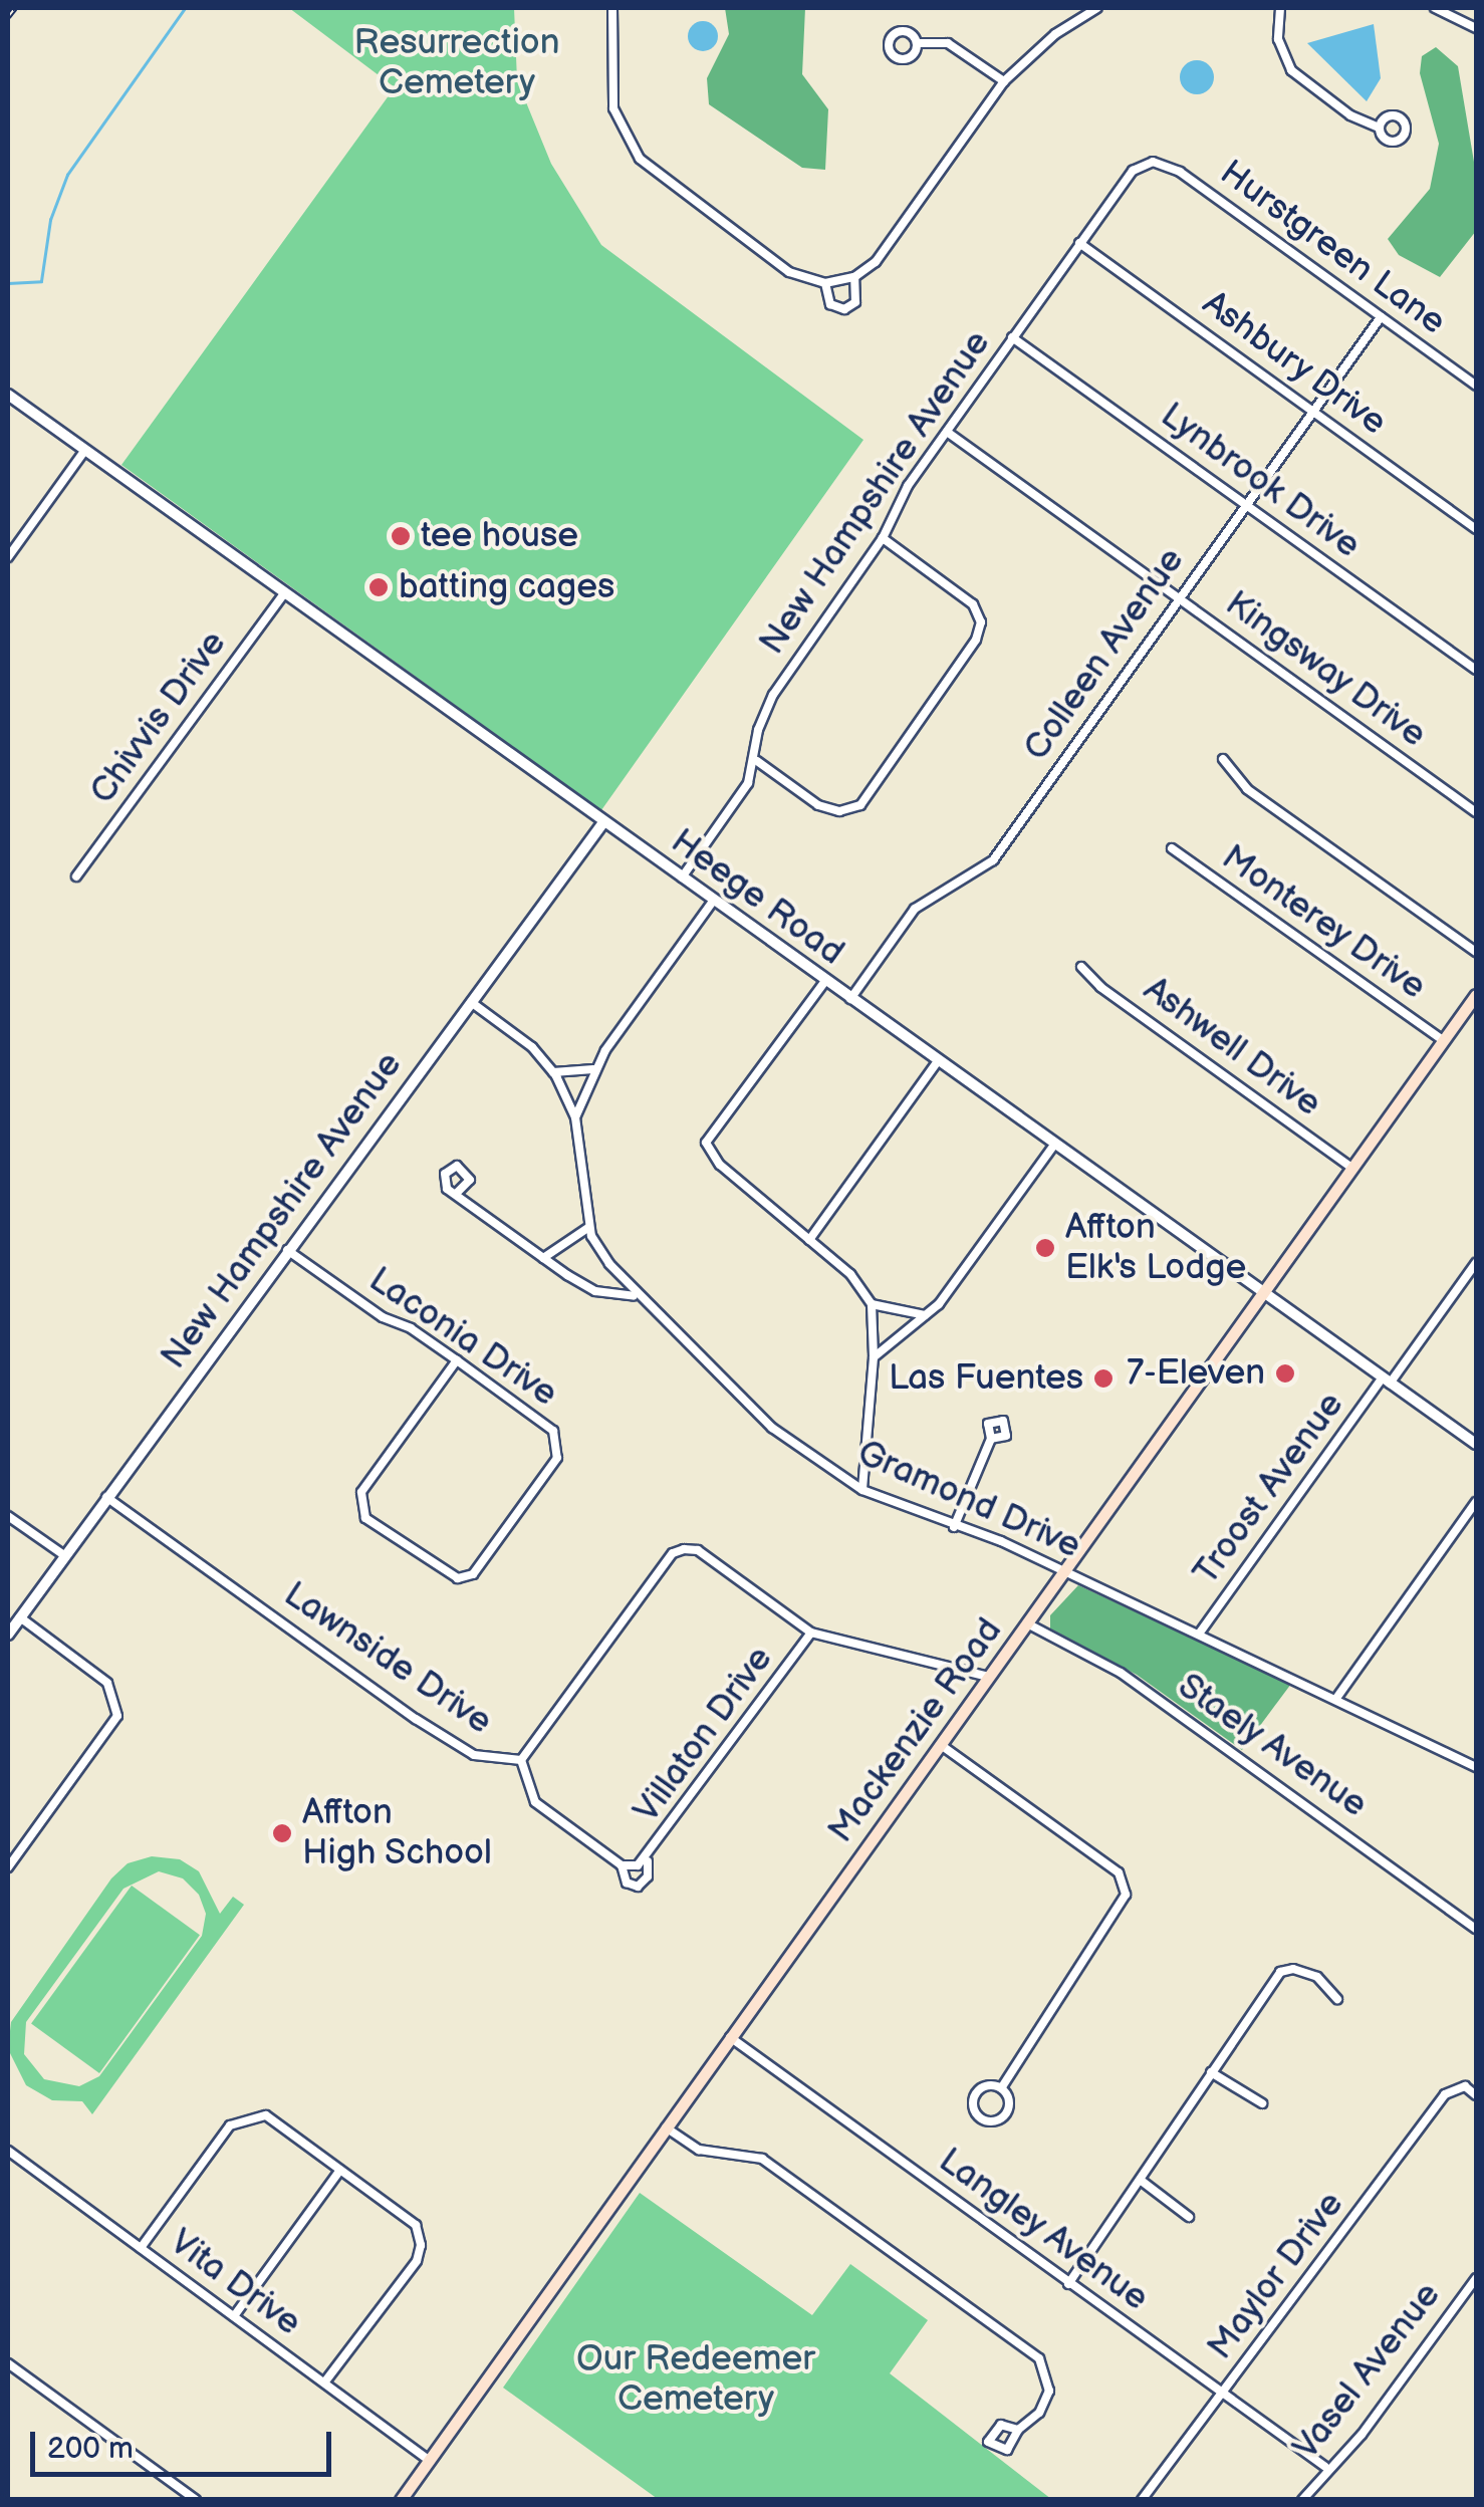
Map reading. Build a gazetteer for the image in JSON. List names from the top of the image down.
{
  "streets": {
    "main road": ["Mackenzie Road"],
    "street": [
      "Hurstgreen Lane",
      "Ashbury Drive",
      "Lynbrook Drive",
      "New Hampshire Avenue",
      "Colleen Avenue",
      "Kingsway Drive",
      "Chivvis Drive",
      "Heege Road",
      "Monterey Drive",
      "Ashwell Drive",
      "Laconia Drive",
      "Troost Avenue",
      "Gramond Drive",
      "Lawnside Drive",
      "Villaton Drive",
      "Staely Avenue",
      "Langley Avenue",
      "Maylor Drive",
      "Vita Drive",
      "Vasel Avenue"
    ]
  },
  "crossings": [
    ["Hurstgreen Lane", "New Hampshire Avenue"],
    ["Hurstgreen Lane", "Colleen Avenue"],
    ["Ashbury Drive", "New Hampshire Avenue"],
    ["Ashbury Drive", "Colleen Avenue"],
    ["Lynbrook Drive", "New Hampshire Avenue"],
    ["Lynbrook Drive", "Colleen Avenue"],
    ["New Hampshire Avenue", "Kingsway Drive"],
    ["New Hampshire Avenue", "Heege Road"],
    ["New Hampshire Avenue", "Laconia Drive"],
    ["New Hampshire Avenue", "Gramond Drive"],
    ["New Hampshire Avenue", "Lawnside Drive"],
    ["Colleen Avenue", "Kingsway Drive"],
    ["Colleen Avenue", "Heege Road"],
    ["Chivvis Drive", "Heege Road"],
    ["Heege Road", "Troost Avenue"],
    ["Heege Road", "Mackenzie Road"],
    ["Monterey Drive", "Mackenzie Road"],
    ["Ashwell Drive", "Mackenzie Road"],
    ["Troost Avenue", "Gramond Drive"],
    ["Gramond Drive", "Mackenzie Road"],
    ["Lawnside Drive", "Villaton Drive"],
    ["Mackenzie Road", "Staely Avenue"],
    ["Mackenzie Road", "Langley Avenue"],
    ["Mackenzie Road", "Vita Drive"],
    ["Langley Avenue", "Maylor Drive"],
    ["Langley Avenue", "Vasel Avenue"]
  ],
  "parks": ["Resurrection Cemetery", "Our Redeemer Cemetery"],
  "places": [
    "tee house",
    "batting cages",
    "Affton Elk's Lodge",
    "7-Eleven",
    "Las Fuentes",
    "Affton High School"
  ],
  "scale_bar": "200 m"
}
